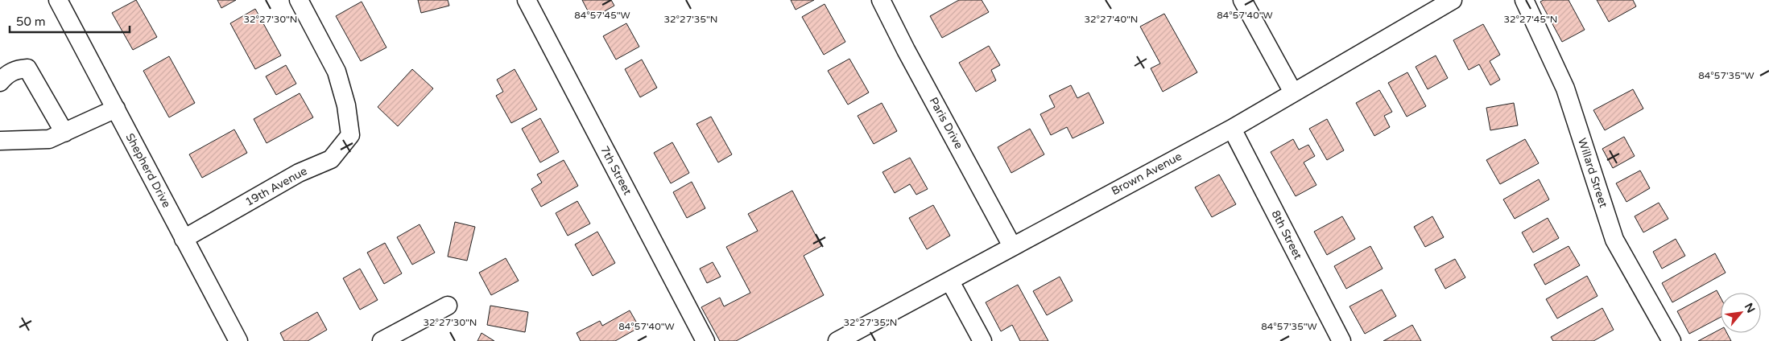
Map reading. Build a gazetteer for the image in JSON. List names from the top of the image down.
{
  "streets": {
    "street": [
      "Paris Drive",
      "Shepherd Drive",
      "7th Street",
      "Willard Street",
      "Brown Avenue",
      "19th Avenue",
      "8th Street"
    ]
  },
  "crossings": [
    ["Paris Drive", "Brown Avenue"],
    ["Shepherd Drive", "19th Avenue"],
    ["Brown Avenue", "8th Street"]
  ],
  "scale_bar": "50 m",
  "north": "top right",
  "coordinates": [
    "84°57'45\"W",
    "84°57'40\"W",
    "32°27'30\"N",
    "32°27'35\"N",
    "32°27'40\"N",
    "32°27'45\"N",
    "84°57'35\"W"
  ]
}
